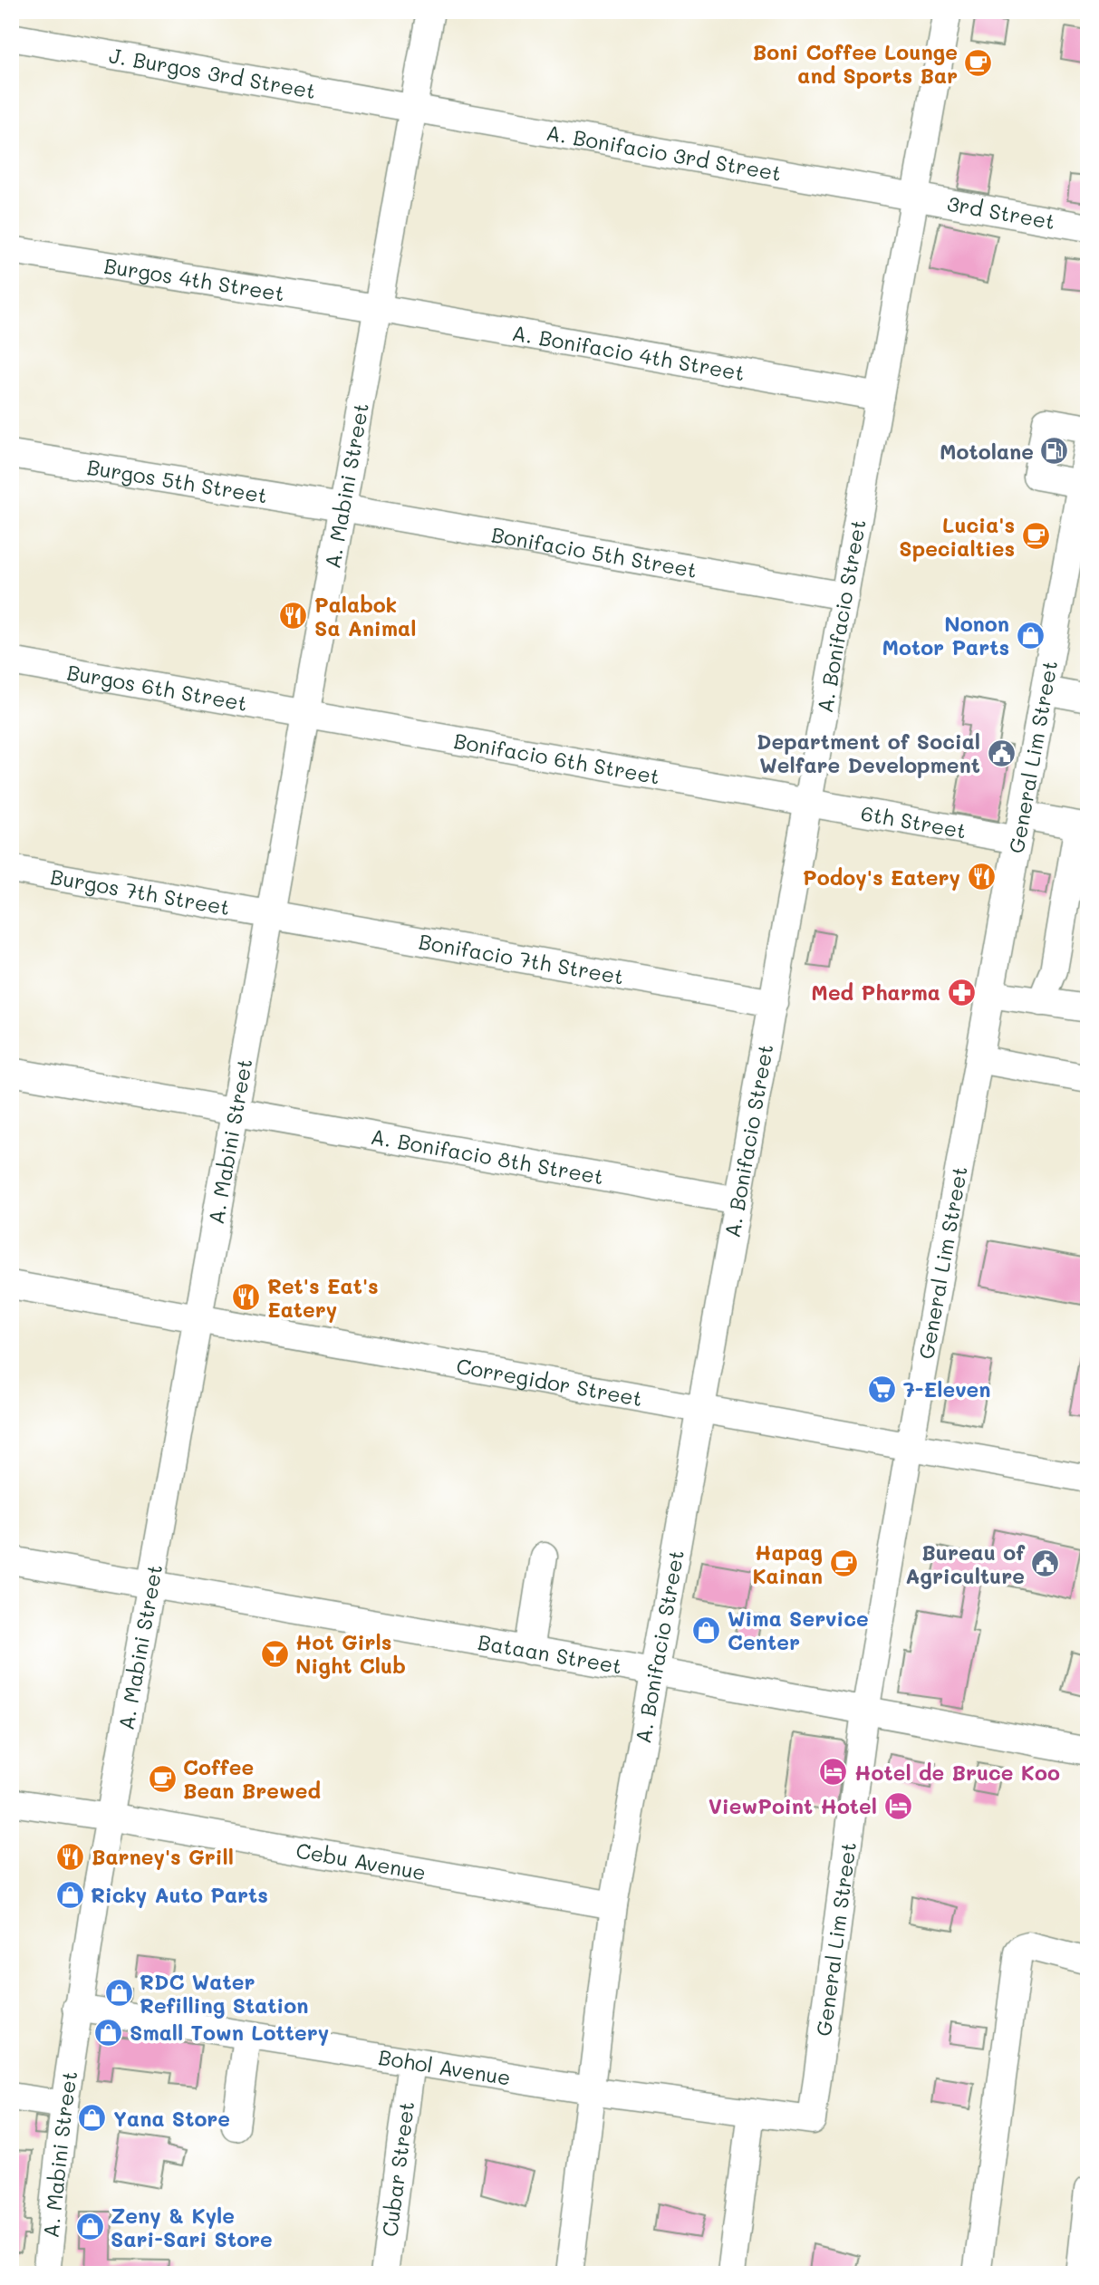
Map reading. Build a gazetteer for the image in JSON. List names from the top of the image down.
{
  "streets": {
    "street": [
      "J. Burgos 3rd Street",
      "A. Bonifacio 3rd Street",
      "3rd Street",
      "Burgos 4th Street",
      "A. Bonifacio 4th Street",
      "Burgos 5th Street",
      "A. Mabini Street",
      "Bonifacio 5th Street",
      "A. Bonifacio Street",
      "Burgos 6th Street",
      "General Lim Street",
      "Bonifacio 6th Street",
      "6th Street",
      "Burgos 7th Street",
      "Bonifacio 7th Street",
      "A. Bonifacio 8th Street",
      "Corregidor Street",
      "Bataan Street",
      "Cebu Avenue",
      "Bohol Avenue",
      "Cubar Street"
    ]
  },
  "crossings": [
    ["J. Burgos 3rd Street", "A. Bonifacio 3rd Street"],
    ["J. Burgos 3rd Street", "A. Mabini Street"],
    ["A. Bonifacio 3rd Street", "3rd Street"],
    ["A. Bonifacio 3rd Street", "A. Mabini Street"],
    ["A. Bonifacio 3rd Street", "A. Bonifacio Street"],
    ["3rd Street", "A. Bonifacio Street"],
    ["Burgos 4th Street", "A. Bonifacio 4th Street"],
    ["Burgos 4th Street", "A. Mabini Street"],
    ["A. Bonifacio 4th Street", "A. Mabini Street"],
    ["A. Bonifacio 4th Street", "A. Bonifacio Street"],
    ["Burgos 5th Street", "A. Mabini Street"],
    ["Burgos 5th Street", "Bonifacio 5th Street"],
    ["A. Mabini Street", "Bonifacio 5th Street"],
    ["A. Mabini Street", "Burgos 6th Street"],
    ["A. Mabini Street", "Bonifacio 6th Street"],
    ["A. Mabini Street", "Burgos 7th Street"],
    ["A. Mabini Street", "Bonifacio 7th Street"],
    ["A. Mabini Street", "A. Bonifacio 8th Street"],
    ["A. Mabini Street", "Corregidor Street"],
    ["A. Mabini Street", "Bataan Street"],
    ["A. Mabini Street", "Cebu Avenue"],
    ["A. Mabini Street", "Bohol Avenue"],
    ["Bonifacio 5th Street", "A. Bonifacio Street"],
    ["A. Bonifacio Street", "Bonifacio 6th Street"],
    ["A. Bonifacio Street", "6th Street"],
    ["A. Bonifacio Street", "Bonifacio 7th Street"],
    ["A. Bonifacio Street", "A. Bonifacio 8th Street"],
    ["A. Bonifacio Street", "Corregidor Street"],
    ["A. Bonifacio Street", "Bataan Street"],
    ["A. Bonifacio Street", "Cebu Avenue"],
    ["A. Bonifacio Street", "Bohol Avenue"],
    ["Burgos 6th Street", "Bonifacio 6th Street"],
    ["General Lim Street", "6th Street"],
    ["General Lim Street", "Corregidor Street"],
    ["General Lim Street", "Bataan Street"],
    ["General Lim Street", "Bohol Avenue"],
    ["Bonifacio 6th Street", "6th Street"],
    ["Burgos 7th Street", "Bonifacio 7th Street"],
    ["Bohol Avenue", "Cubar Street"]
  ],
  "places": {
    "cafe": [
      "Boni Coffee Lounge and Sports Bar",
      "Lucia's Specialties",
      "Hapag Kainan",
      "Coffee Bean Brewed"
    ],
    "fuel station": ["Motolane"],
    "restaurant": [
      "Palabok Sa Animal",
      "Podoy's Eatery",
      "Ret's Eat's Eatery",
      "Barney's Grill"
    ],
    "shop": [
      "Nonon Motor Parts",
      "Wima Service Center",
      "Ricky Auto Parts",
      "RDC Water Refilling Station",
      "Small Town Lottery",
      "Yana Store",
      "Zeny & Kyle Sari-Sari Store"
    ],
    "public building": ["Department of Social Welfare Development", "Bureau of Agriculture"],
    "pharmacy": ["Med Pharma"],
    "supermarket": ["7-Eleven"],
    "bar": ["Hot Girls Night Club"],
    "hotel": ["Hotel de Bruce Koo", "ViewPoint Hotel"]
  }
}
